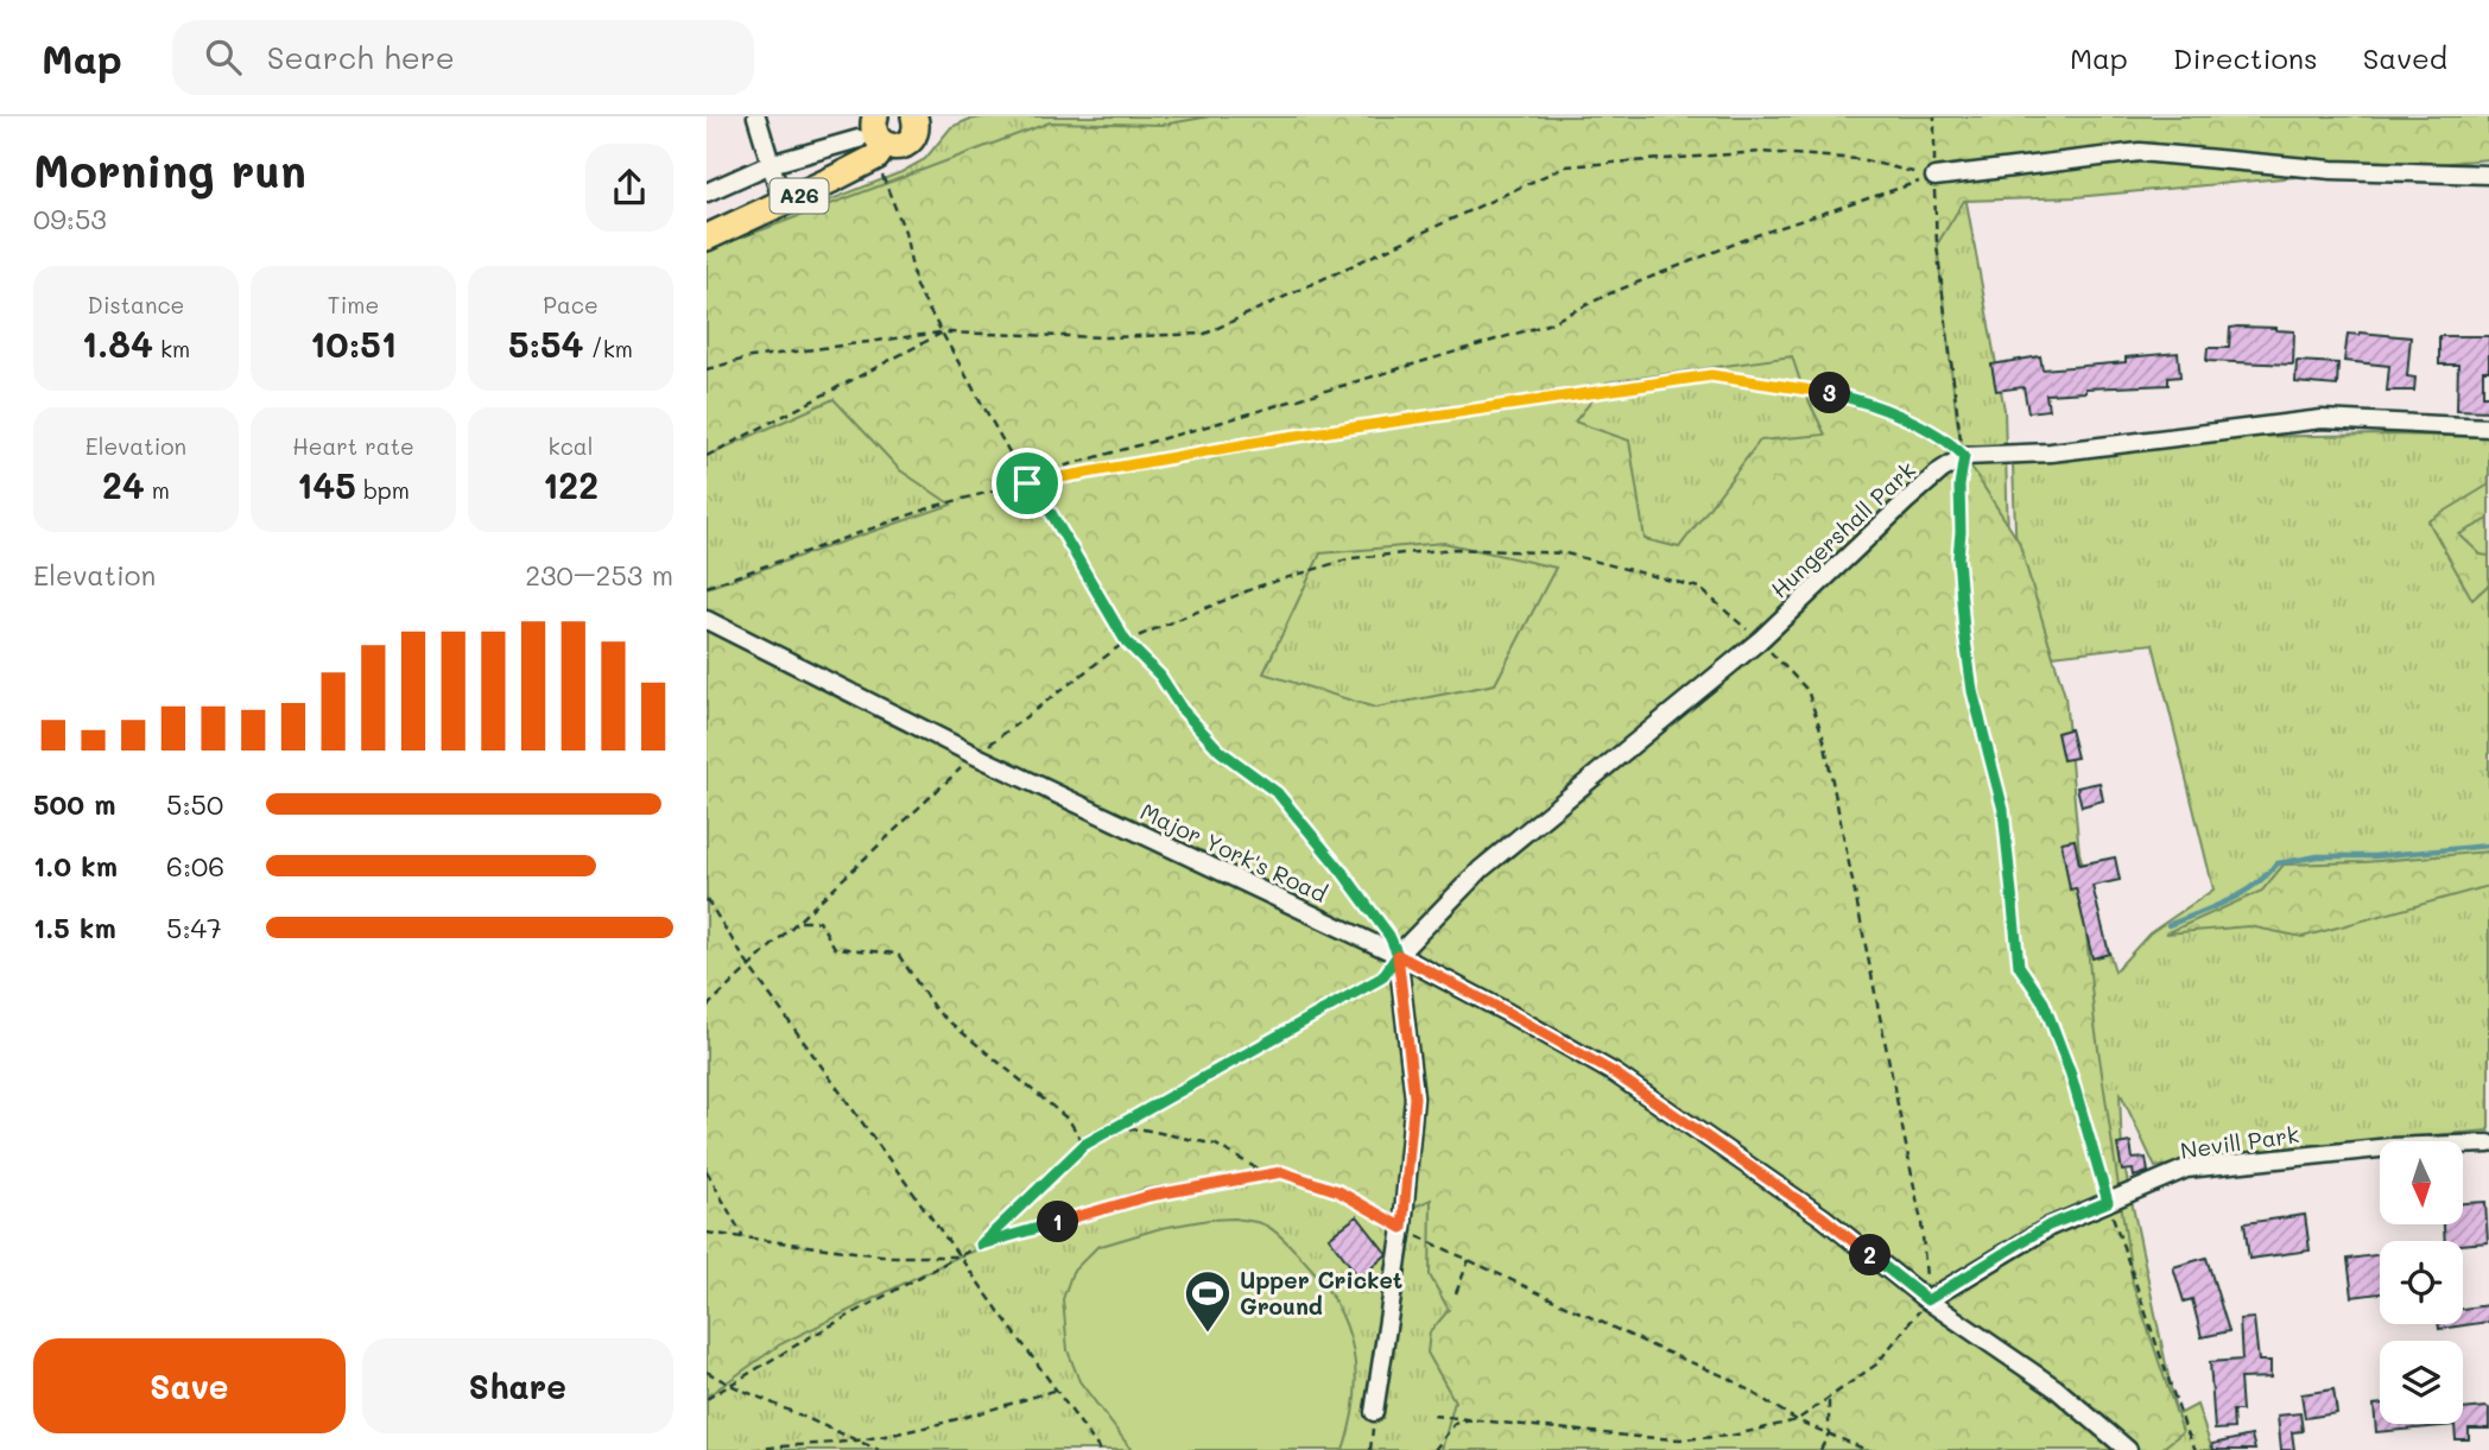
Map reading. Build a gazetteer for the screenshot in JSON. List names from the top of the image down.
{
  "streets": {
    "highway": ["A26"],
    "street": ["Hungershall Park", "Major York's Road", "Nevill Park"]
  },
  "crossings": [
    ["Hungershall Park", "Major York's Road"],
    ["Major York's Road", "Nevill Park"]
  ],
  "places": {
    "sports": ["Upper Cricket Ground"]
  },
  "north": "bottom",
  "page": {
    "header": "Map",
    "search": "Search here",
    "nav": ["Map", "Directions", "Saved"],
    "heading": ["Morning run", "09:53"],
    "stats": [
      ["Distance", "1.84 km"],
      ["Time", "10:51"],
      ["Pace", "5:54 /km"],
      ["Elevation", "24 m"],
      ["Heart rate", "145 bpm"],
      ["kcal", "122"]
    ],
    "pins": ["3", "1", "2"],
    "chart": ["Elevation", "230–253 m"],
    "list": [
      {
        "name": "500 m",
        "note": "5:50"
      },
      {
        "name": "1.0 km",
        "note": "6:06"
      },
      {
        "name": "1.5 km",
        "note": "5:47"
      }
    ],
    "buttons": ["Save", "Share"]
  }
}
